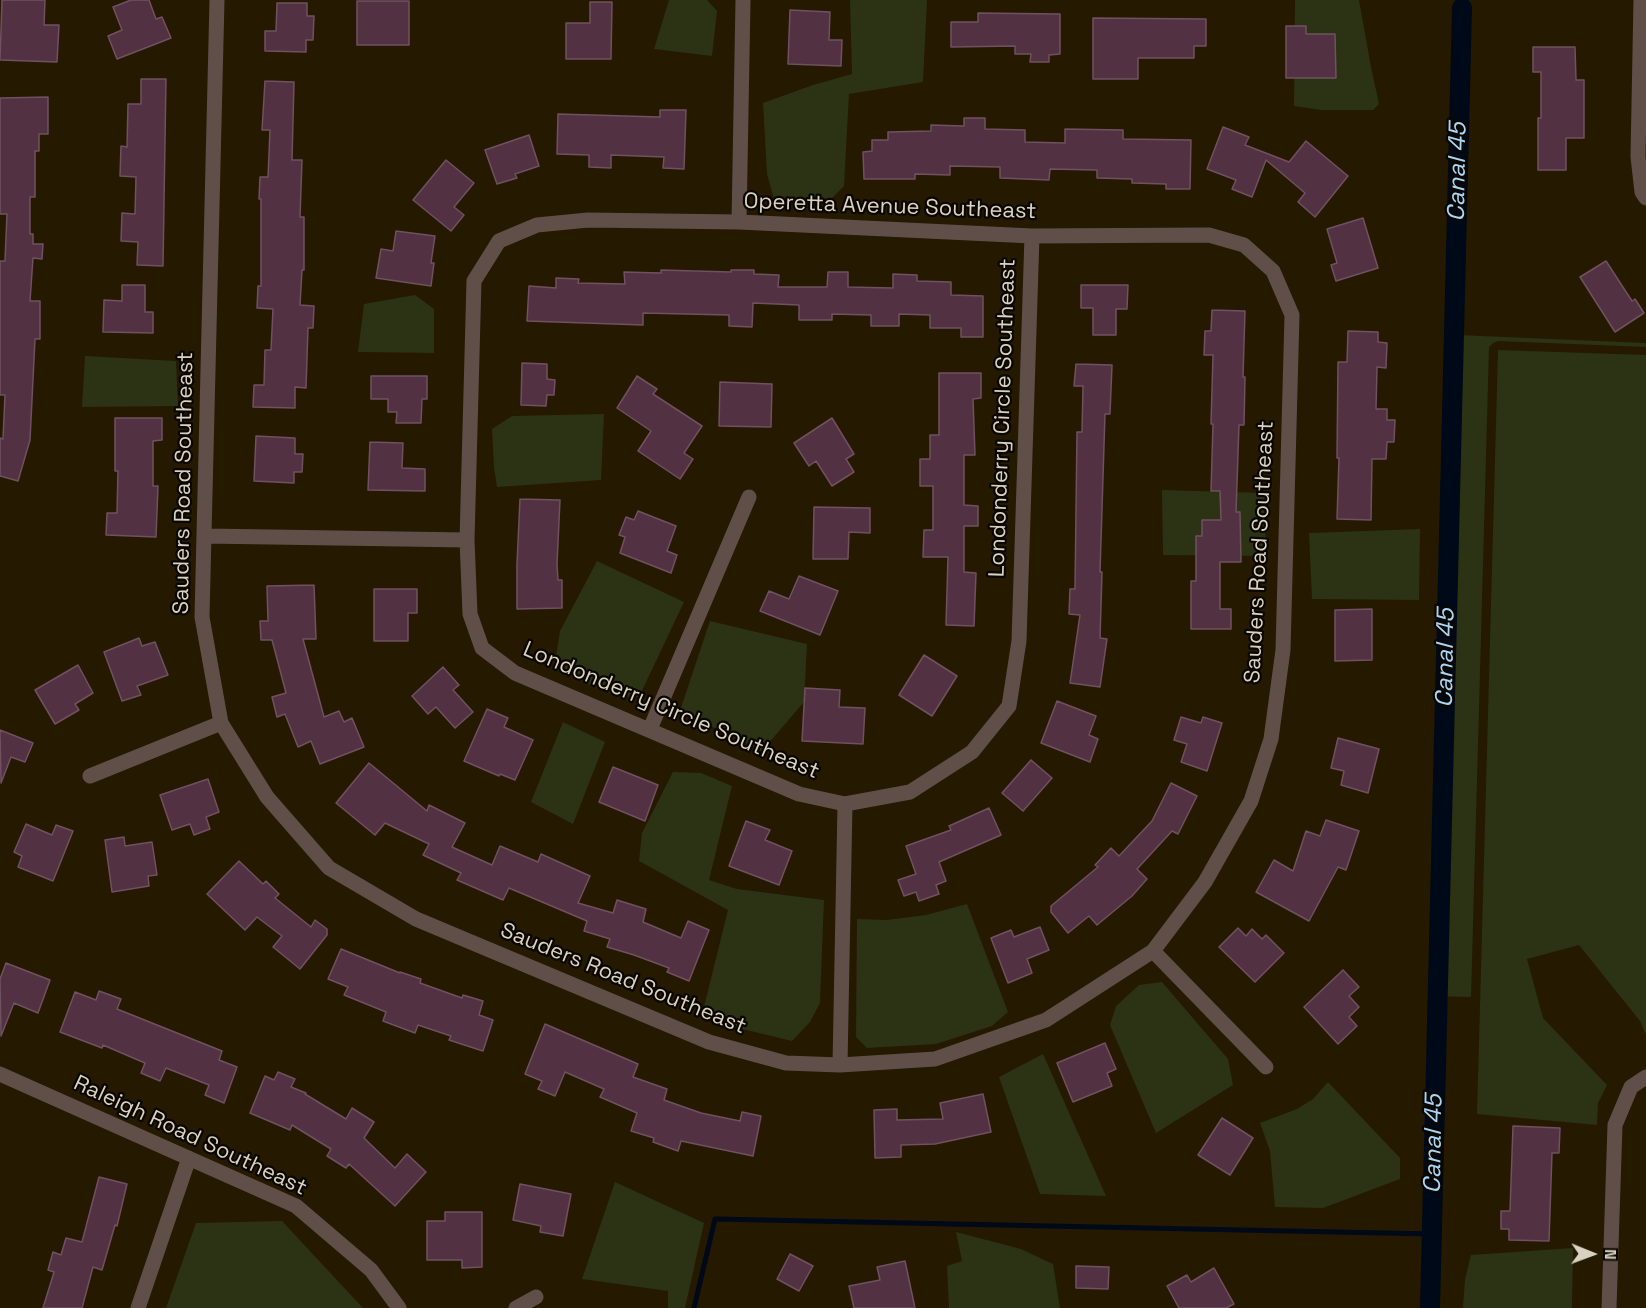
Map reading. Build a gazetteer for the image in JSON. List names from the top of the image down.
{
  "streets": {
    "street": [
      "Operetta Avenue Southeast",
      "Londonderry Circle Southeast",
      "Sauders Road Southeast",
      "Raleigh Road Southeast"
    ]
  },
  "crossings": [
    ["Operetta Avenue Southeast", "Londonderry Circle Southeast"],
    ["Operetta Avenue Southeast", "Sauders Road Southeast"]
  ],
  "water": ["Canal 45"],
  "north": "right"
}
